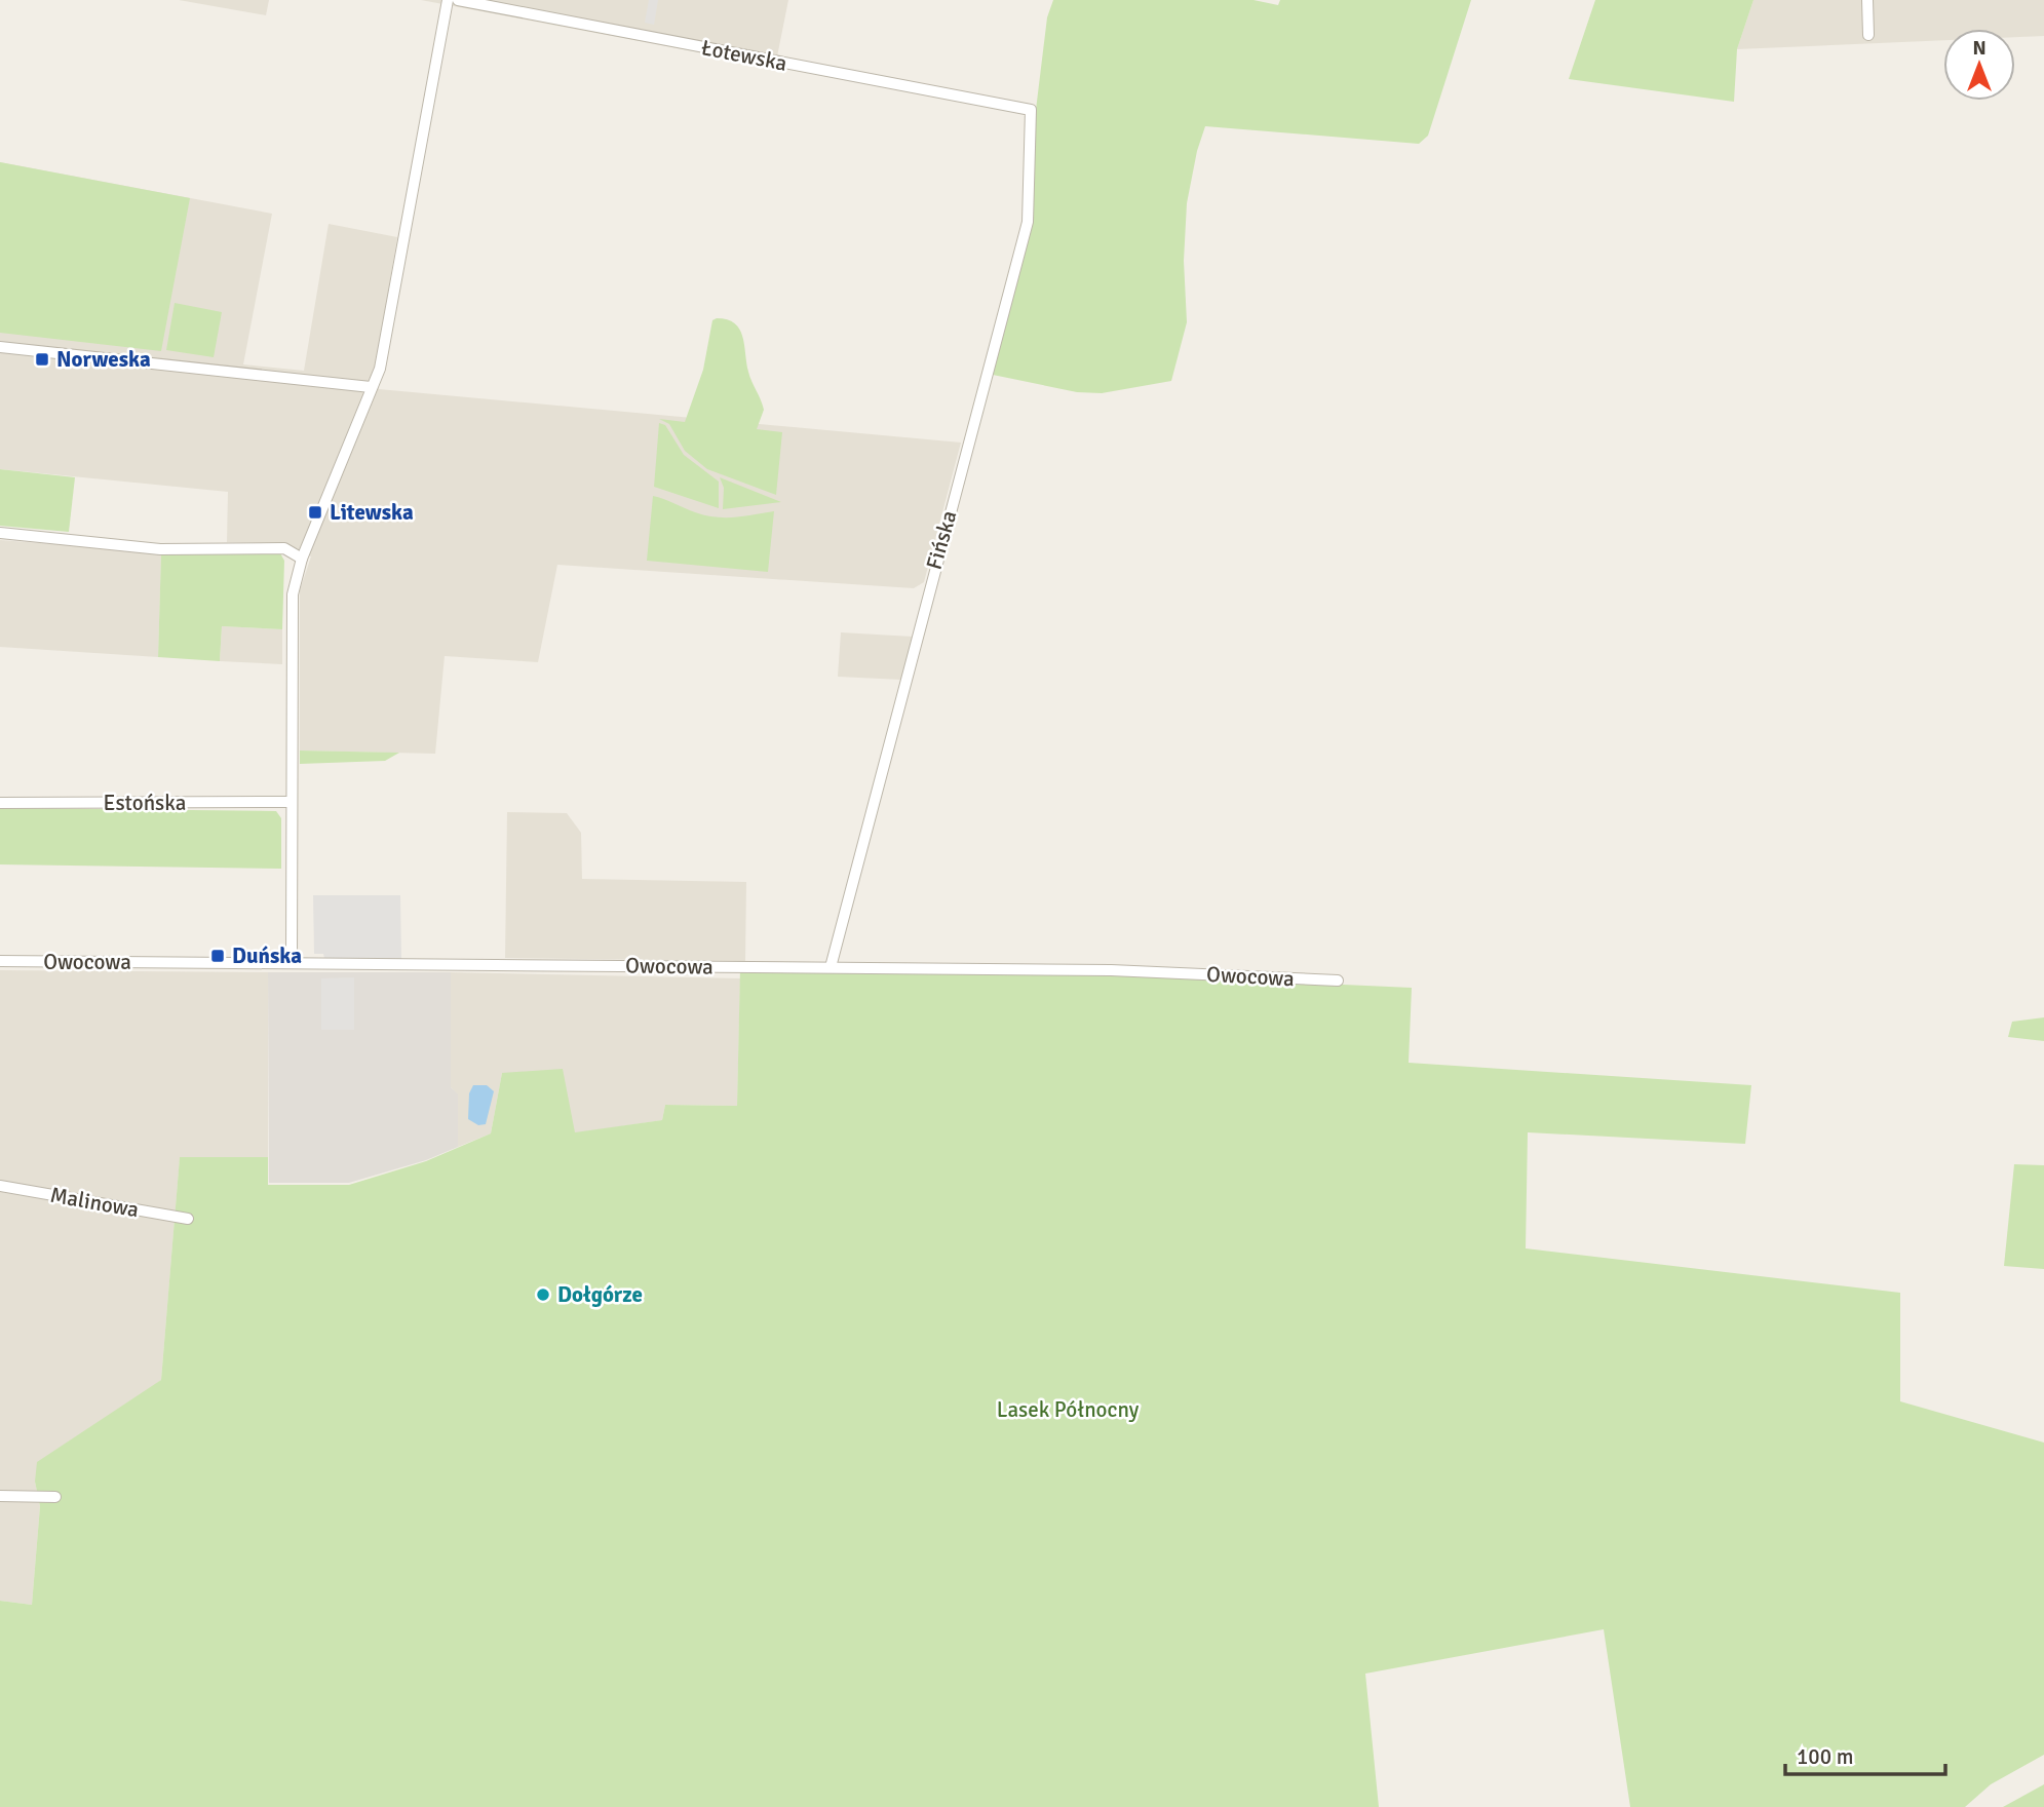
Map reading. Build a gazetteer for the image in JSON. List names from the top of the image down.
{
  "streets": {
    "street": [
      "Łotewska",
      "Fińska",
      "Estońska",
      "Owocowa",
      "Malinowa"
    ]
  },
  "crossings": [
    ["Łotewska", "Fińska"],
    ["Fińska", "Owocowa"]
  ],
  "parks": ["Lasek Północny"],
  "places": {
    "transit": ["Norweska", "Litewska", "Duńska"],
    "other": ["Dołgórze"]
  },
  "scale_bar": "100 m",
  "north": "top"
}
